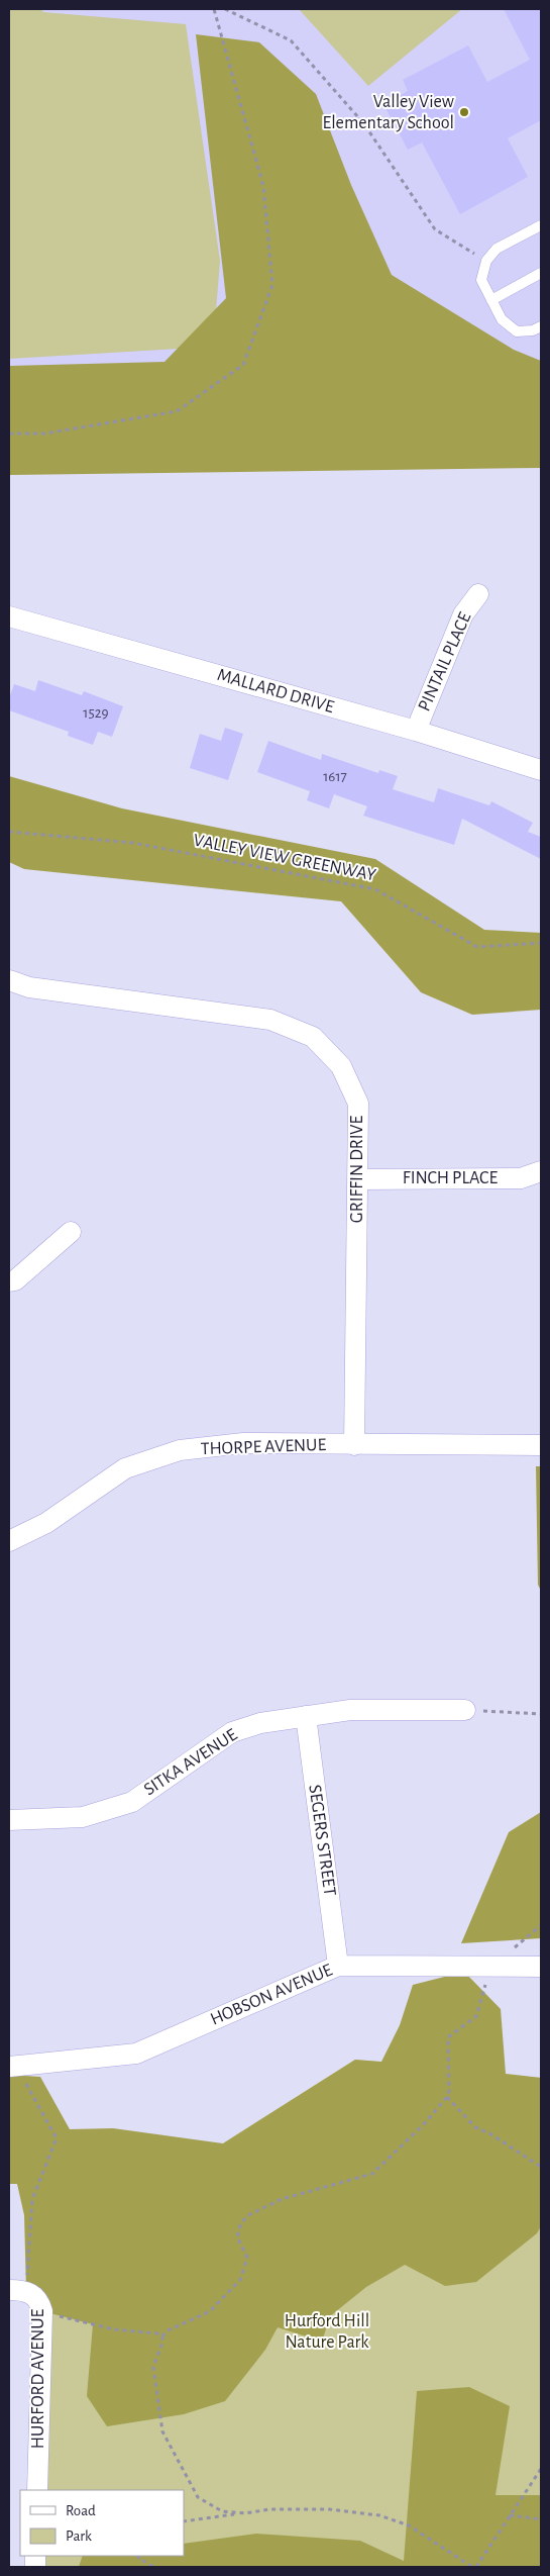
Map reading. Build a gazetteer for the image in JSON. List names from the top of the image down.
{
  "streets": {
    "street": [
      "PINTAIL PLACE",
      "MALLARD DRIVE",
      "GRIFFIN DRIVE",
      "FINCH PLACE",
      "THORPE AVENUE",
      "SITKA AVENUE",
      "SEGERS STREET",
      "HOBSON AVENUE",
      "HURFORD AVENUE"
    ],
    "path": ["VALLEY VIEW GREENWAY"]
  },
  "crossings": [
    ["PINTAIL PLACE", "MALLARD DRIVE"],
    ["GRIFFIN DRIVE", "FINCH PLACE"],
    ["GRIFFIN DRIVE", "THORPE AVENUE"],
    ["SITKA AVENUE", "SEGERS STREET"],
    ["SEGERS STREET", "HOBSON AVENUE"]
  ],
  "parks": ["Hurford Hill Nature Park"],
  "places": ["Valley View Elementary School"],
  "house_numbers": ["1529", "1617"],
  "legend": ["Road", "Park"]
}
